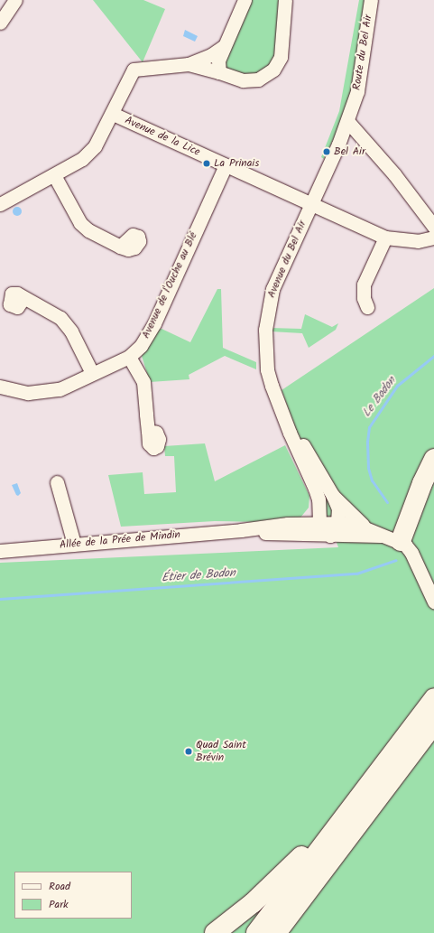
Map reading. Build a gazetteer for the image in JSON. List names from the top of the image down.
{
  "streets": {
    "street": [
      "Route du Bel Air",
      "Avenue de la Lice",
      "Avenue du Bel Air",
      "Avenue de l'Ouche au Blé",
      "Allée de la Prée de Mindin"
    ]
  },
  "crossings": [
    ["Route du Bel Air", "Avenue de la Lice"],
    ["Route du Bel Air", "Avenue du Bel Air"],
    ["Avenue de la Lice", "Avenue du Bel Air"],
    ["Avenue de la Lice", "Avenue de l'Ouche au Blé"]
  ],
  "water": ["Le Bodon", "Étier de Bodon"],
  "places": ["Bel Air", "La Prinais", "Quad Saint Brévin"],
  "legend": ["Road", "Park"]
}
